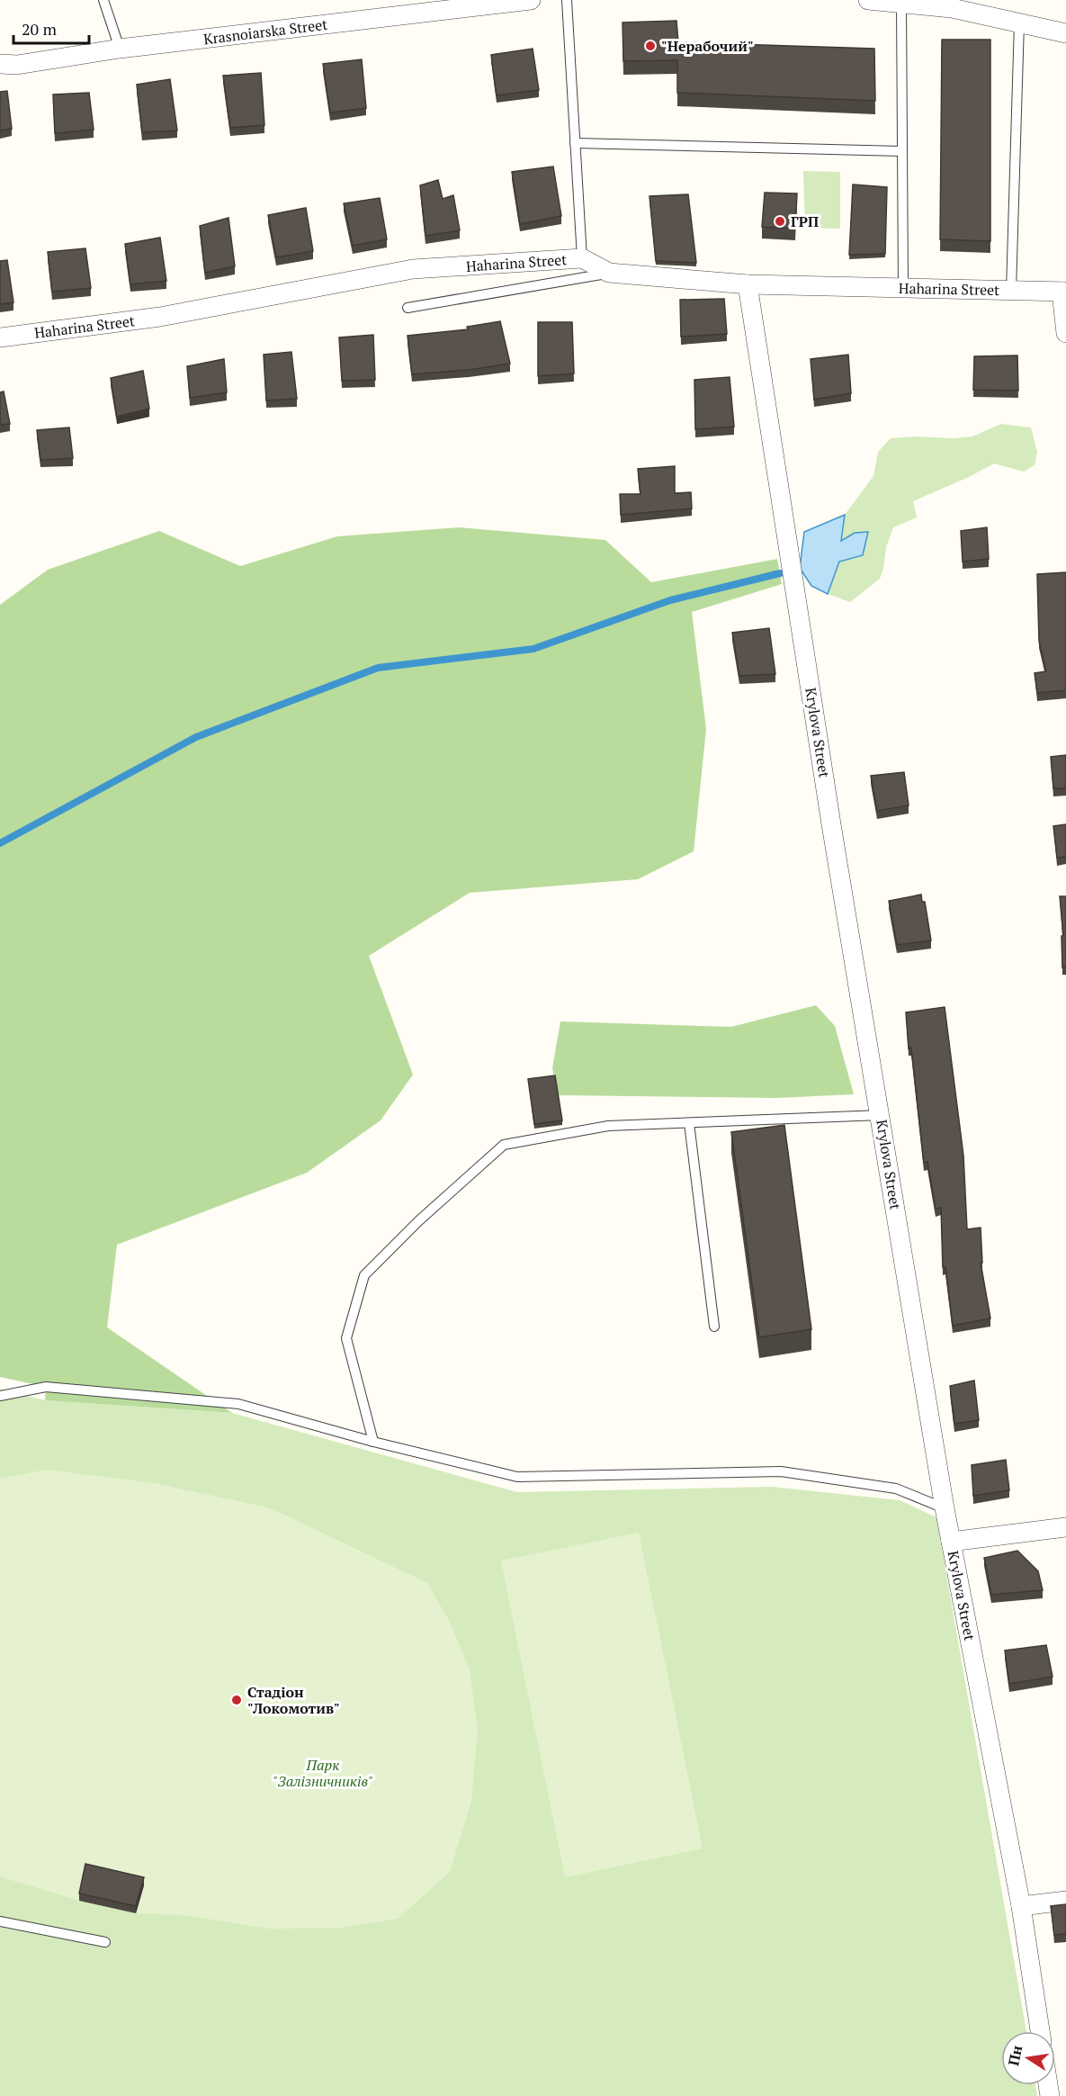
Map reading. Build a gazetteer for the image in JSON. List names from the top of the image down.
{
  "streets": {
    "street": ["Krasnoiarska Street", "Haharina Street", "Krylova Street"]
  },
  "crossings": [
    ["Haharina Street", "Krylova Street"]
  ],
  "parks": ["Парк \"Залізничників\""],
  "places": ["\"Нерабочий\"", "ГРП", "Стадіон \"Локомотив\""],
  "scale_bar": "20 m",
  "north": "left"
}
